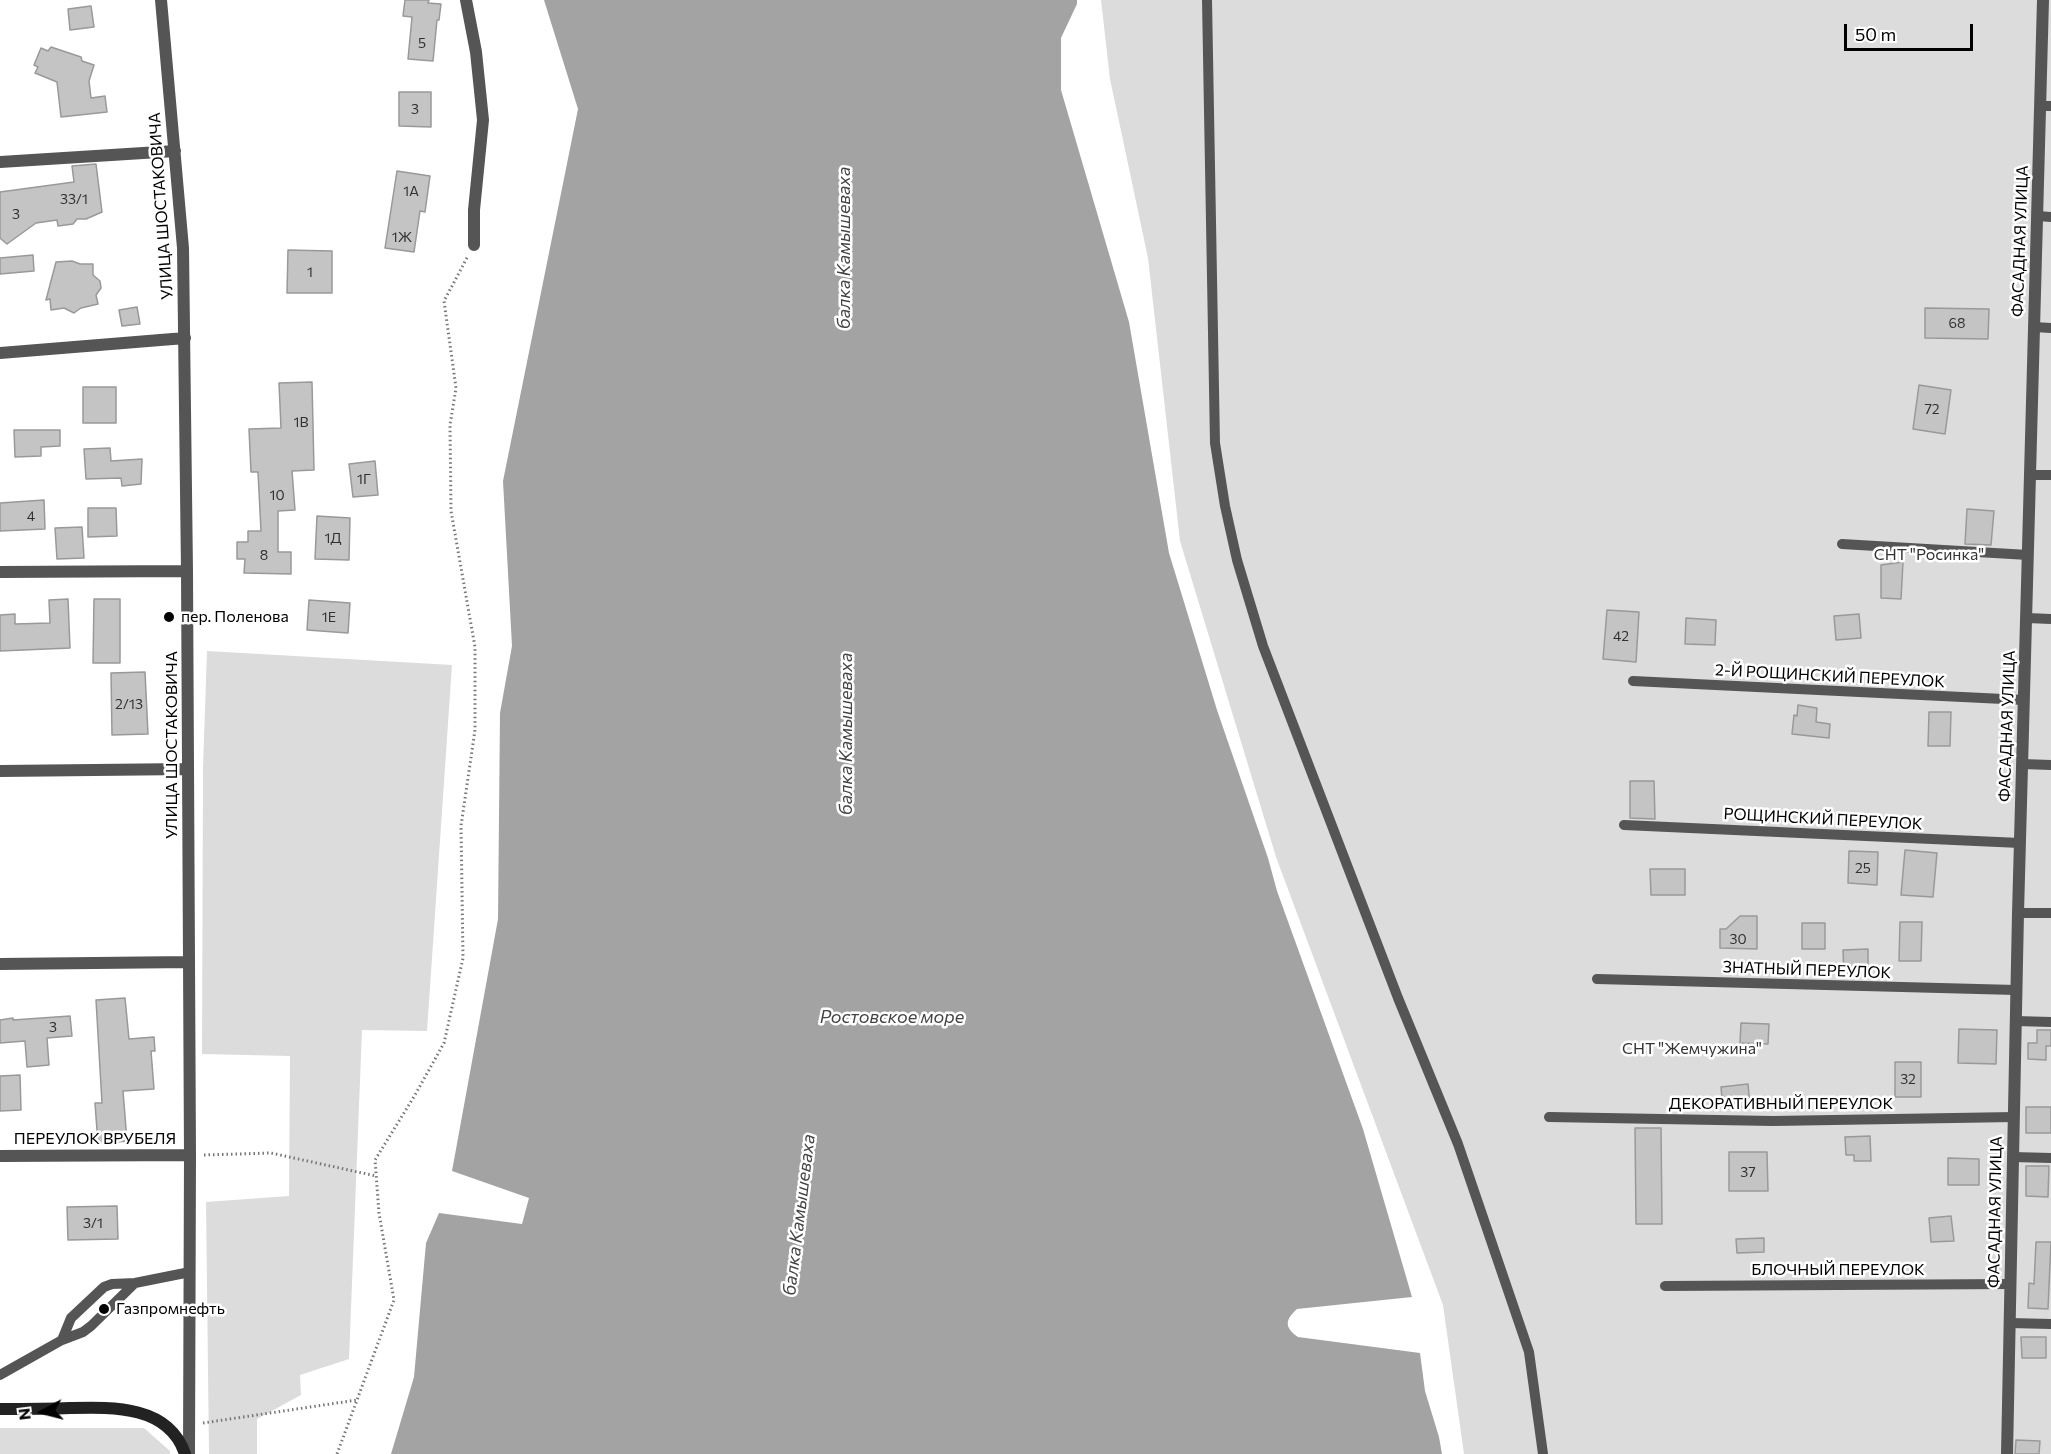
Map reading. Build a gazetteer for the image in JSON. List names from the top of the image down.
{
  "streets": {
    "street": ["УЛИЦА ШОСТАКОВИЧА", "ФАСАДНАЯ УЛИЦА", "ПЕРЕУЛОК ВРУБЕЛЯ"],
    "lane": [
      "2-Й РОЩИНСКИЙ ПЕРЕУЛОК",
      "РОЩИНСКИЙ ПЕРЕУЛОК",
      "ЗНАТНЫЙ ПЕРЕУЛОК",
      "ДЕКОРАТИВНЫЙ ПЕРЕУЛОК",
      "БЛОЧНЫЙ ПЕРЕУЛОК"
    ]
  },
  "crossings": [
    ["УЛИЦА ШОСТАКОВИЧА", "ПЕРЕУЛОК ВРУБЕЛЯ"],
    ["ФАСАДНАЯ УЛИЦА", "2-Й РОЩИНСКИЙ ПЕРЕУЛОК"],
    ["ФАСАДНАЯ УЛИЦА", "РОЩИНСКИЙ ПЕРЕУЛОК"],
    ["ФАСАДНАЯ УЛИЦА", "ЗНАТНЫЙ ПЕРЕУЛОК"],
    ["ФАСАДНАЯ УЛИЦА", "ДЕКОРАТИВНЫЙ ПЕРЕУЛОК"],
    ["ФАСАДНАЯ УЛИЦА", "БЛОЧНЫЙ ПЕРЕУЛОК"]
  ],
  "water": ["балка Камышеваха", "Ростовское море"],
  "parks": ["СНТ \"Росинка\"", "СНТ \"Жемчужина\""],
  "places": ["пер. Поленова", "Газпромнефть"],
  "house_numbers": [
    "5",
    "3",
    "1А",
    "33/1",
    "3",
    "1Ж",
    "1",
    "68",
    "72",
    "1В",
    "1Г",
    "10",
    "4",
    "1Д",
    "8",
    "1Е",
    "42",
    "2/13",
    "25",
    "30",
    "3",
    "32",
    "37",
    "3/1"
  ],
  "scale_bar": "50 m",
  "north": "left"
}
